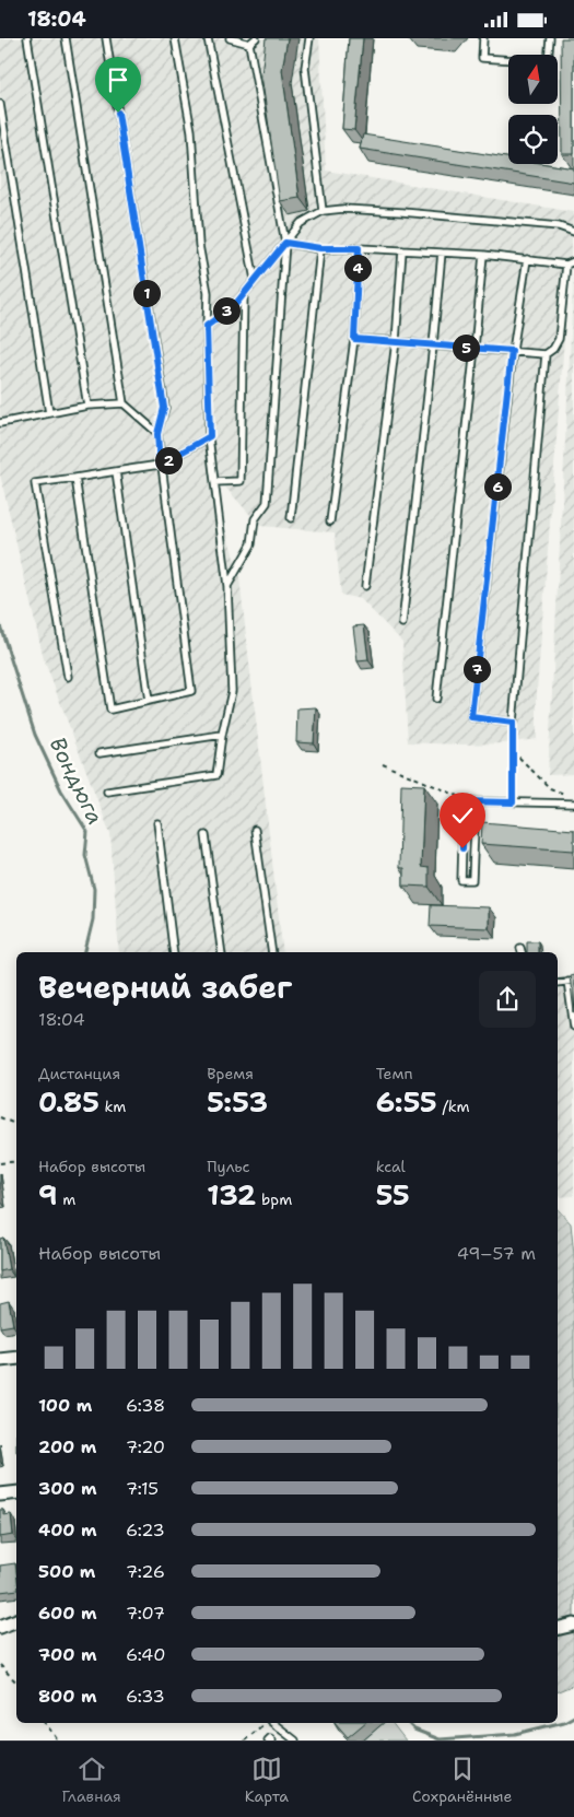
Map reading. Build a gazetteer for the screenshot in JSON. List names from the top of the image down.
{
  "water": ["Вондюга"],
  "north": "top",
  "page": {
    "status": "18:04",
    "pins": [
      "4",
      "1",
      "3",
      "5",
      "2",
      "6",
      "7"
    ],
    "heading": ["Вечерний забег", "18:04"],
    "stats": [
      ["Дистанция", "0.85 km"],
      ["Время", "5:53"],
      ["Темп", "6:55 /km"],
      ["Набор высоты", "9 m"],
      ["Пульс", "132 bpm"],
      ["kcal", "55"]
    ],
    "chart": ["Набор высоты", "49–57 m"],
    "list": [
      {
        "name": "100 m",
        "note": "6:38"
      },
      {
        "name": "200 m",
        "note": "7:20"
      },
      {
        "name": "300 m",
        "note": "7:15"
      },
      {
        "name": "400 m",
        "note": "6:23"
      },
      {
        "name": "500 m",
        "note": "7:26"
      },
      {
        "name": "600 m",
        "note": "7:07"
      },
      {
        "name": "700 m",
        "note": "6:40"
      },
      {
        "name": "800 m",
        "note": "6:33"
      }
    ],
    "tabs": ["Главная", "Карта", "Сохранённые"]
  }
}
